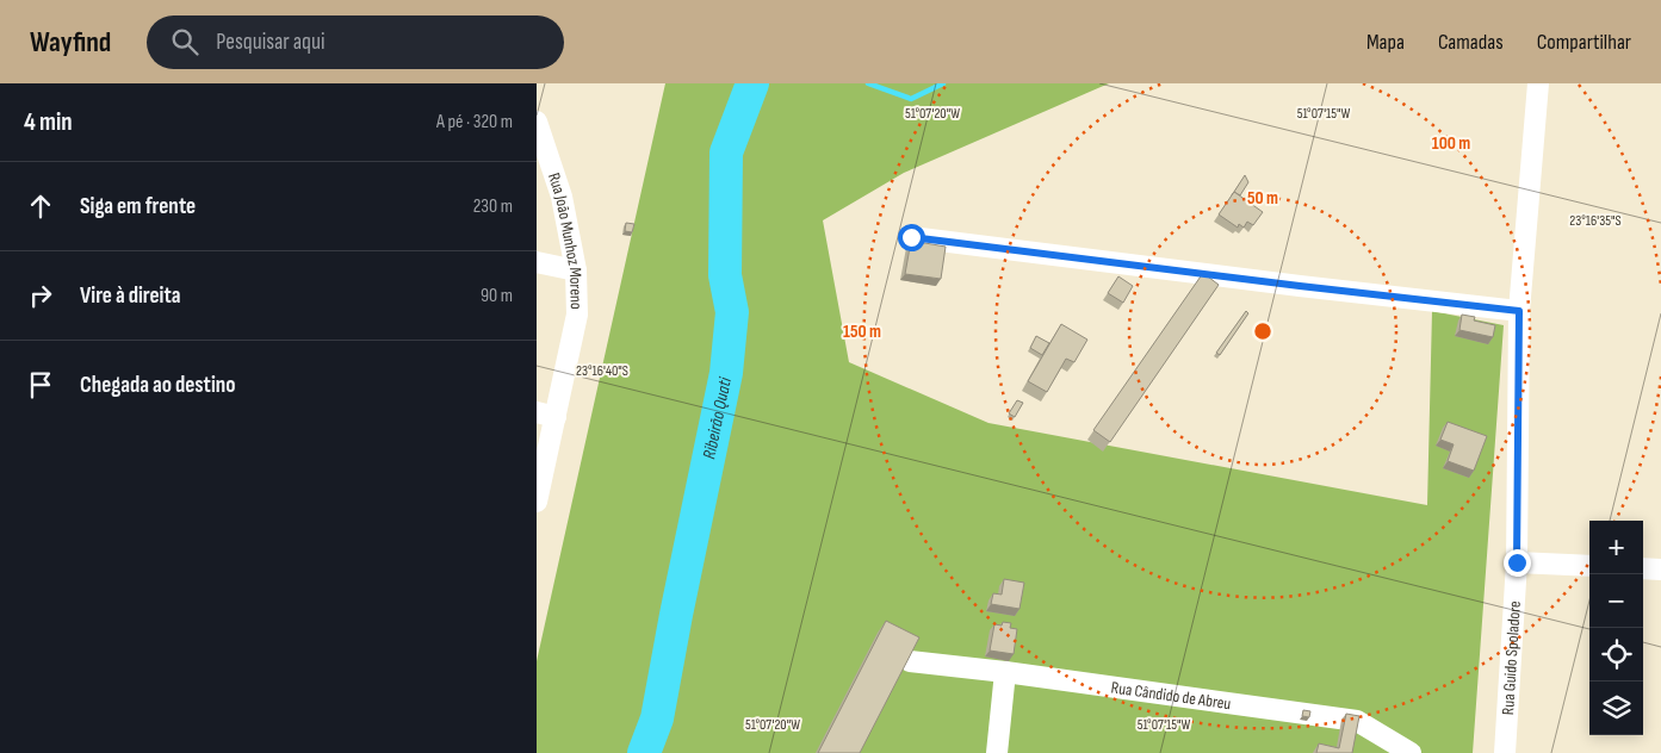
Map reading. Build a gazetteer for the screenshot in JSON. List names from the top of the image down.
{
  "streets": {
    "street": ["Rua João Munhoz Moreno", "Rua Guido Spoladore", "Rua Cândido de Abreu"]
  },
  "water": ["Ribeirão Quati"],
  "page": {
    "header": "Wayfind",
    "search": "Pesquisar aqui",
    "nav": ["Mapa", "Camadas", "Compartilhar"],
    "heading": ["4 min", "A pé · 320 m"],
    "list": [
      ["Siga em frente", "230 m"],
      ["Vire à direita", "90 m"],
      "Chegada ao destino"
    ],
    "map_buttons": ["+", "−"]
  },
  "coordinates": [
    "51°07'20\"W",
    "51°07'15\"W",
    "23°16'35\"S",
    "23°16'40\"S"
  ],
  "rings": ["100 m", "50 m", "150 m"]
}
